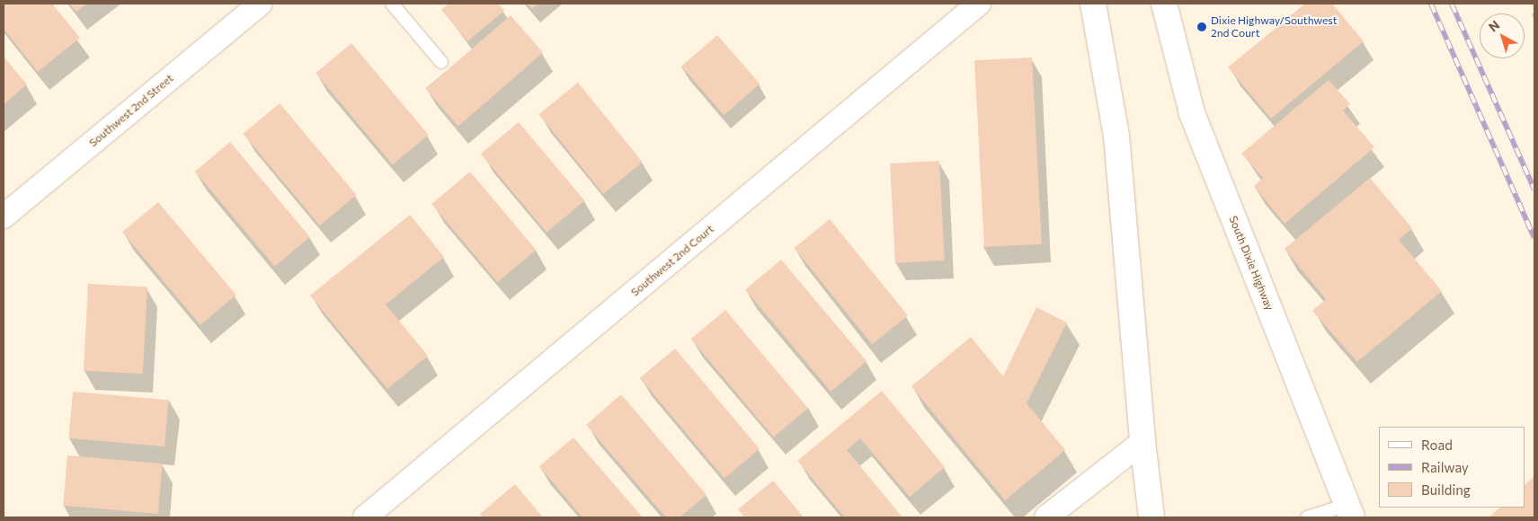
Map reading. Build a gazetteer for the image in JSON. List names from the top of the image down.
{
  "streets": {
    "main road": ["South Dixie Highway"],
    "street": ["Southwest 2nd Street", "Southwest 2nd Court"]
  },
  "places": ["Dixie Highway/Southwest 2nd Court"],
  "legend": ["Road", "Railway", "Building"],
  "north": "top left"
}
